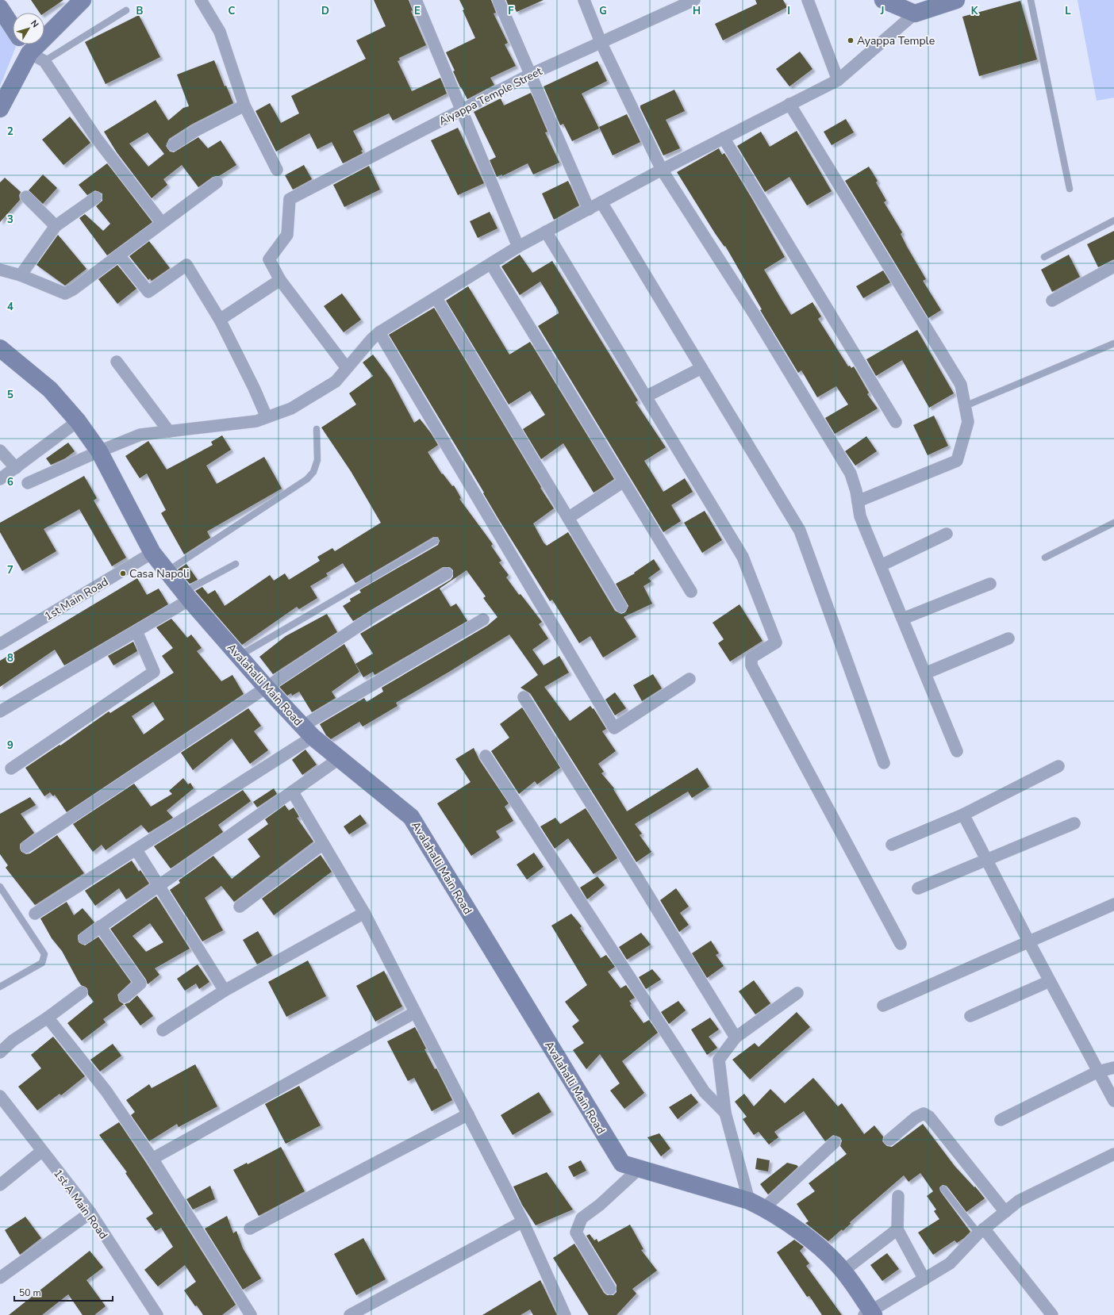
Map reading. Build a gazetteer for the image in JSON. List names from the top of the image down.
{
  "streets": {
    "main road": ["Avalahalli Main Road"],
    "street": ["Aiyappa Temple Street", "1st Main Road", "1st A Main Road"]
  },
  "crossings": [
    ["1st Main Road", "Avalahalli Main Road"]
  ],
  "places": ["Ayappa Temple", "Casa Napoli"],
  "scale_bar": "50 m",
  "north": "top right",
  "grid": {
    "columns": [
      "B",
      "C",
      "D",
      "E",
      "F",
      "G",
      "H",
      "I",
      "J",
      "K",
      "L"
    ],
    "rows": [
      "2",
      "3",
      "4",
      "5",
      "6",
      "7",
      "8",
      "9"
    ]
  }
}
